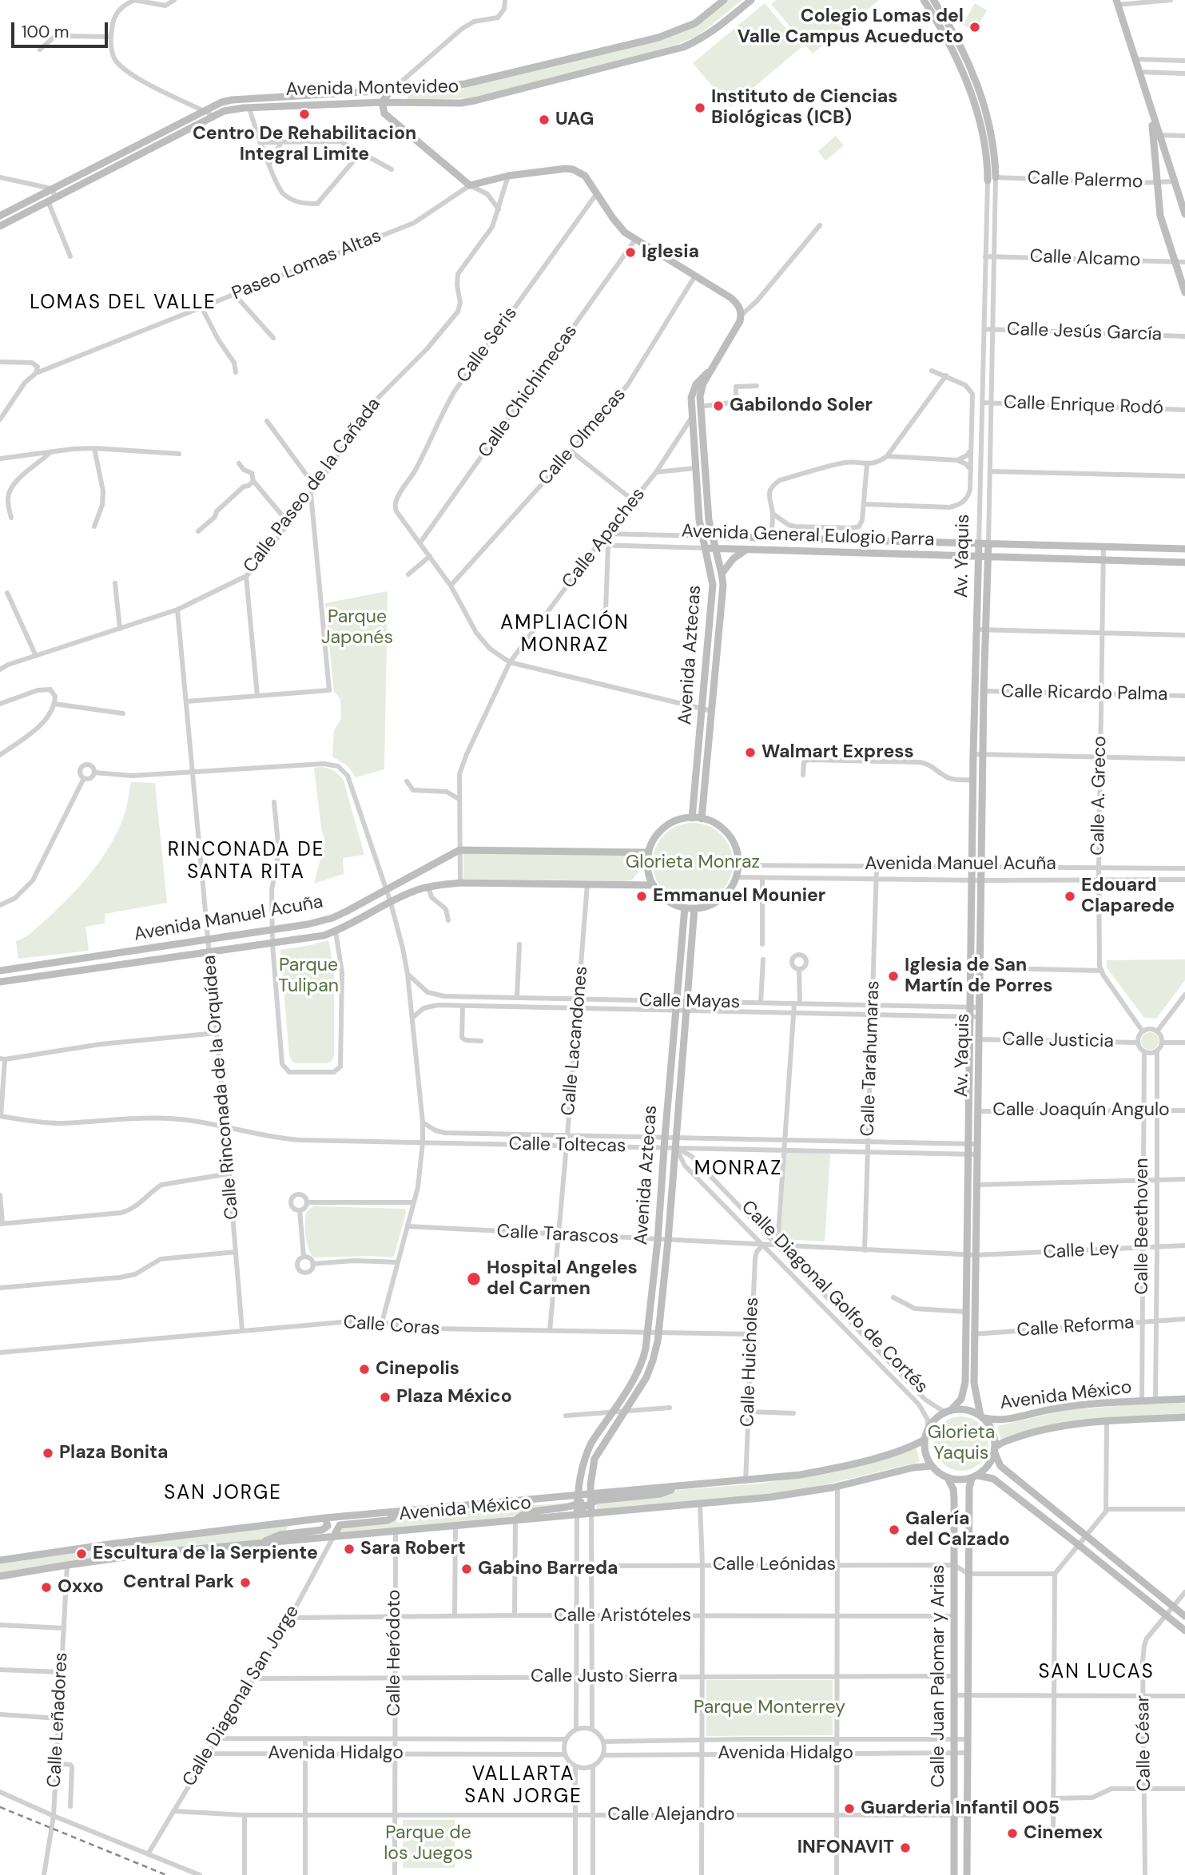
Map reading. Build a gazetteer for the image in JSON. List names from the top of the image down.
{
  "streets": {
    "street": [
      "Avenida Montevideo",
      "Calle Palermo",
      "Calle Alcamo",
      "Paseo Lomas Altas",
      "Calle Jesús García",
      "Calle Seris",
      "Calle Chichimecas",
      "Calle Enrique Rodó",
      "Calle Olmecas",
      "Calle Paseo de la Cañada",
      "Avenida General Eulogio Parra",
      "Calle Apaches",
      "Av. Yaquis",
      "Avenida Aztecas",
      "Calle Ricardo Palma",
      "Calle A. Greco",
      "Avenida Manuel Acuña",
      "Calle Mayas",
      "Calle Lacandones",
      "Calle Justicia",
      "Calle Tarahumaras",
      "Calle Rinconada de la Orquídea",
      "Calle Joaquín Angulo",
      "Calle Toltecas",
      "Calle Beethoven",
      "Calle Tarascos",
      "Calle Ley",
      "Calle Diagonal Golfo de Cortés",
      "Calle Coras",
      "Calle Reforma",
      "Calle Huicholes",
      "Avenida México",
      "Calle Leónidas",
      "Calle Aristóteles",
      "Calle Heródoto",
      "Calle Juan Palomar y Arias",
      "Calle Justo Sierra",
      "Calle Diagonal San Jorge",
      "Calle Leñadores",
      "Calle César",
      "Avenida Hidalgo",
      "Calle Alejandro"
    ]
  },
  "crossings": [
    ["Calle Palermo", "Av. Yaquis"],
    ["Calle Alcamo", "Av. Yaquis"],
    ["Calle Jesús García", "Av. Yaquis"],
    ["Calle Seris", "Calle Chichimecas"],
    ["Calle Enrique Rodó", "Av. Yaquis"],
    ["Calle Paseo de la Cañada", "Calle Rinconada de la Orquídea"],
    ["Avenida General Eulogio Parra", "Calle Apaches"],
    ["Avenida General Eulogio Parra", "Av. Yaquis"],
    ["Avenida General Eulogio Parra", "Avenida Aztecas"],
    ["Avenida General Eulogio Parra", "Calle A. Greco"],
    ["Calle Apaches", "Avenida Aztecas"],
    ["Calle Apaches", "Avenida Manuel Acuña"],
    ["Av. Yaquis", "Calle Ricardo Palma"],
    ["Av. Yaquis", "Avenida Manuel Acuña"],
    ["Av. Yaquis", "Calle Mayas"],
    ["Av. Yaquis", "Calle Justicia"],
    ["Av. Yaquis", "Calle Joaquín Angulo"],
    ["Av. Yaquis", "Calle Toltecas"],
    ["Av. Yaquis", "Calle Tarascos"],
    ["Av. Yaquis", "Calle Ley"],
    ["Av. Yaquis", "Calle Diagonal Golfo de Cortés"],
    ["Av. Yaquis", "Calle Reforma"],
    ["Av. Yaquis", "Avenida México"],
    ["Av. Yaquis", "Calle Juan Palomar y Arias"],
    ["Avenida Aztecas", "Avenida Manuel Acuña"],
    ["Avenida Aztecas", "Calle Mayas"],
    ["Avenida Aztecas", "Calle Toltecas"],
    ["Avenida Aztecas", "Calle Tarascos"],
    ["Avenida Aztecas", "Calle Diagonal Golfo de Cortés"],
    ["Avenida Aztecas", "Calle Coras"],
    ["Avenida Aztecas", "Avenida México"],
    ["Calle Ricardo Palma", "Calle A. Greco"],
    ["Calle A. Greco", "Avenida Manuel Acuña"],
    ["Avenida Manuel Acuña", "Calle Lacandones"],
    ["Avenida Manuel Acuña", "Calle Tarahumaras"],
    ["Avenida Manuel Acuña", "Calle Rinconada de la Orquídea"],
    ["Calle Mayas", "Calle Lacandones"],
    ["Calle Mayas", "Calle Tarahumaras"],
    ["Calle Lacandones", "Calle Toltecas"],
    ["Calle Lacandones", "Calle Tarascos"],
    ["Calle Lacandones", "Calle Coras"],
    ["Calle Justicia", "Calle Beethoven"],
    ["Calle Tarahumaras", "Calle Toltecas"],
    ["Calle Tarahumaras", "Calle Tarascos"],
    ["Calle Rinconada de la Orquídea", "Calle Toltecas"],
    ["Calle Rinconada de la Orquídea", "Calle Coras"],
    ["Calle Joaquín Angulo", "Calle Beethoven"],
    ["Calle Toltecas", "Calle Diagonal Golfo de Cortés"],
    ["Calle Beethoven", "Calle Ley"],
    ["Calle Beethoven", "Calle Reforma"],
    ["Calle Beethoven", "Avenida México"],
    ["Calle Tarascos", "Calle Ley"],
    ["Calle Tarascos", "Calle Diagonal Golfo de Cortés"],
    ["Calle Tarascos", "Calle Huicholes"],
    ["Calle Diagonal Golfo de Cortés", "Calle Huicholes"],
    ["Calle Diagonal Golfo de Cortés", "Avenida México"],
    ["Calle Diagonal Golfo de Cortés", "Calle Juan Palomar y Arias"],
    ["Calle Coras", "Calle Huicholes"],
    ["Calle Huicholes", "Avenida México"],
    ["Avenida México", "Calle Heródoto"],
    ["Avenida México", "Calle Juan Palomar y Arias"],
    ["Avenida México", "Calle Diagonal San Jorge"],
    ["Avenida México", "Calle Leñadores"],
    ["Calle Leónidas", "Calle Juan Palomar y Arias"],
    ["Calle Aristóteles", "Calle Heródoto"],
    ["Calle Aristóteles", "Calle Juan Palomar y Arias"],
    ["Calle Aristóteles", "Calle Diagonal San Jorge"],
    ["Calle Heródoto", "Calle Justo Sierra"],
    ["Calle Heródoto", "Avenida Hidalgo"],
    ["Calle Heródoto", "Calle Alejandro"],
    ["Calle Juan Palomar y Arias", "Calle Justo Sierra"],
    ["Calle Juan Palomar y Arias", "Avenida Hidalgo"],
    ["Calle Juan Palomar y Arias", "Calle Alejandro"],
    ["Calle Justo Sierra", "Calle Diagonal San Jorge"],
    ["Calle Diagonal San Jorge", "Avenida Hidalgo"],
    ["Calle Diagonal San Jorge", "Calle Alejandro"]
  ],
  "districts": [
    "LOMAS DEL VALLE",
    "AMPLIACIÓN MONRAZ",
    "RINCONADA DE SANTA RITA",
    "MONRAZ",
    "SAN JORGE",
    "SAN LUCAS",
    "VALLARTA SAN JORGE"
  ],
  "parks": [
    "Parque Japonés",
    "Glorieta Monraz",
    "Parque Tulipan",
    "Glorieta Yaquis",
    "Parque Monterrey",
    "Parque de los Juegos"
  ],
  "places": [
    "Colegio Lomas del Valle Campus Acueducto",
    "Instituto de Ciencias Biológicas (ICB)",
    "Centro De Rehabilitacion Integral Limite",
    "UAG",
    "Iglesia",
    "Gabilondo Soler",
    "Walmart Express",
    "Emmanuel Mounier",
    "Edouard Claparede",
    "Iglesia de San Martín de Porres",
    "Hospital Angeles del Carmen",
    "Cinepolis",
    "Plaza México",
    "Plaza Bonita",
    "Galería del Calzado",
    "Sara Robert",
    "Escultura de la Serpiente",
    "Gabino Barreda",
    "Central Park",
    "Oxxo",
    "Guarderia Infantil 005",
    "Cinemex",
    "INFONAVIT"
  ],
  "scale_bar": "100 m"
}
